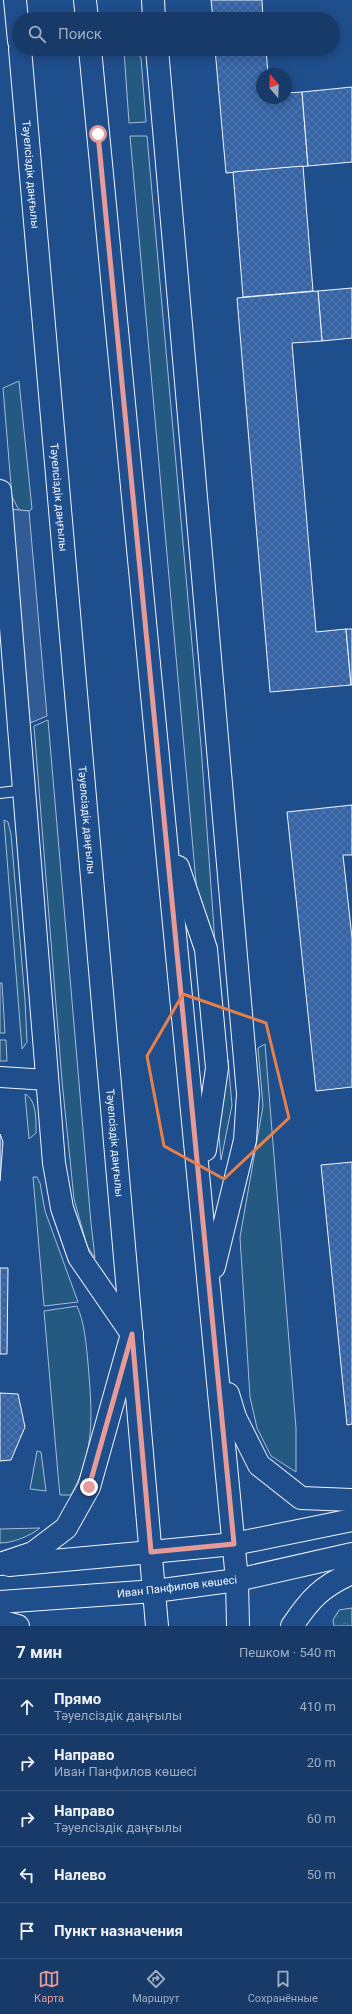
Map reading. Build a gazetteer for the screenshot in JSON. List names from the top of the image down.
{
  "streets": {
    "main road": ["Тәуелсіздік даңғылы", "Иван Панфилов көшесі"]
  },
  "crossings": [
    ["Тәуелсіздік даңғылы", "Иван Панфилов көшесі"]
  ],
  "north": "top",
  "page": {
    "search": "Поиск",
    "heading": ["7 мин", "Пешком · 540 m"],
    "list": [
      ["Прямо", "Тәуелсіздік даңғылы", "410 m"],
      ["Направо", "Иван Панфилов көшесі", "20 m"],
      ["Направо", "Тәуелсіздік даңғылы", "60 m"],
      ["Налево", "50 m"],
      "Пункт назначения"
    ],
    "nav": ["Карта", "Маршрут", "Сохранённые"]
  }
}
